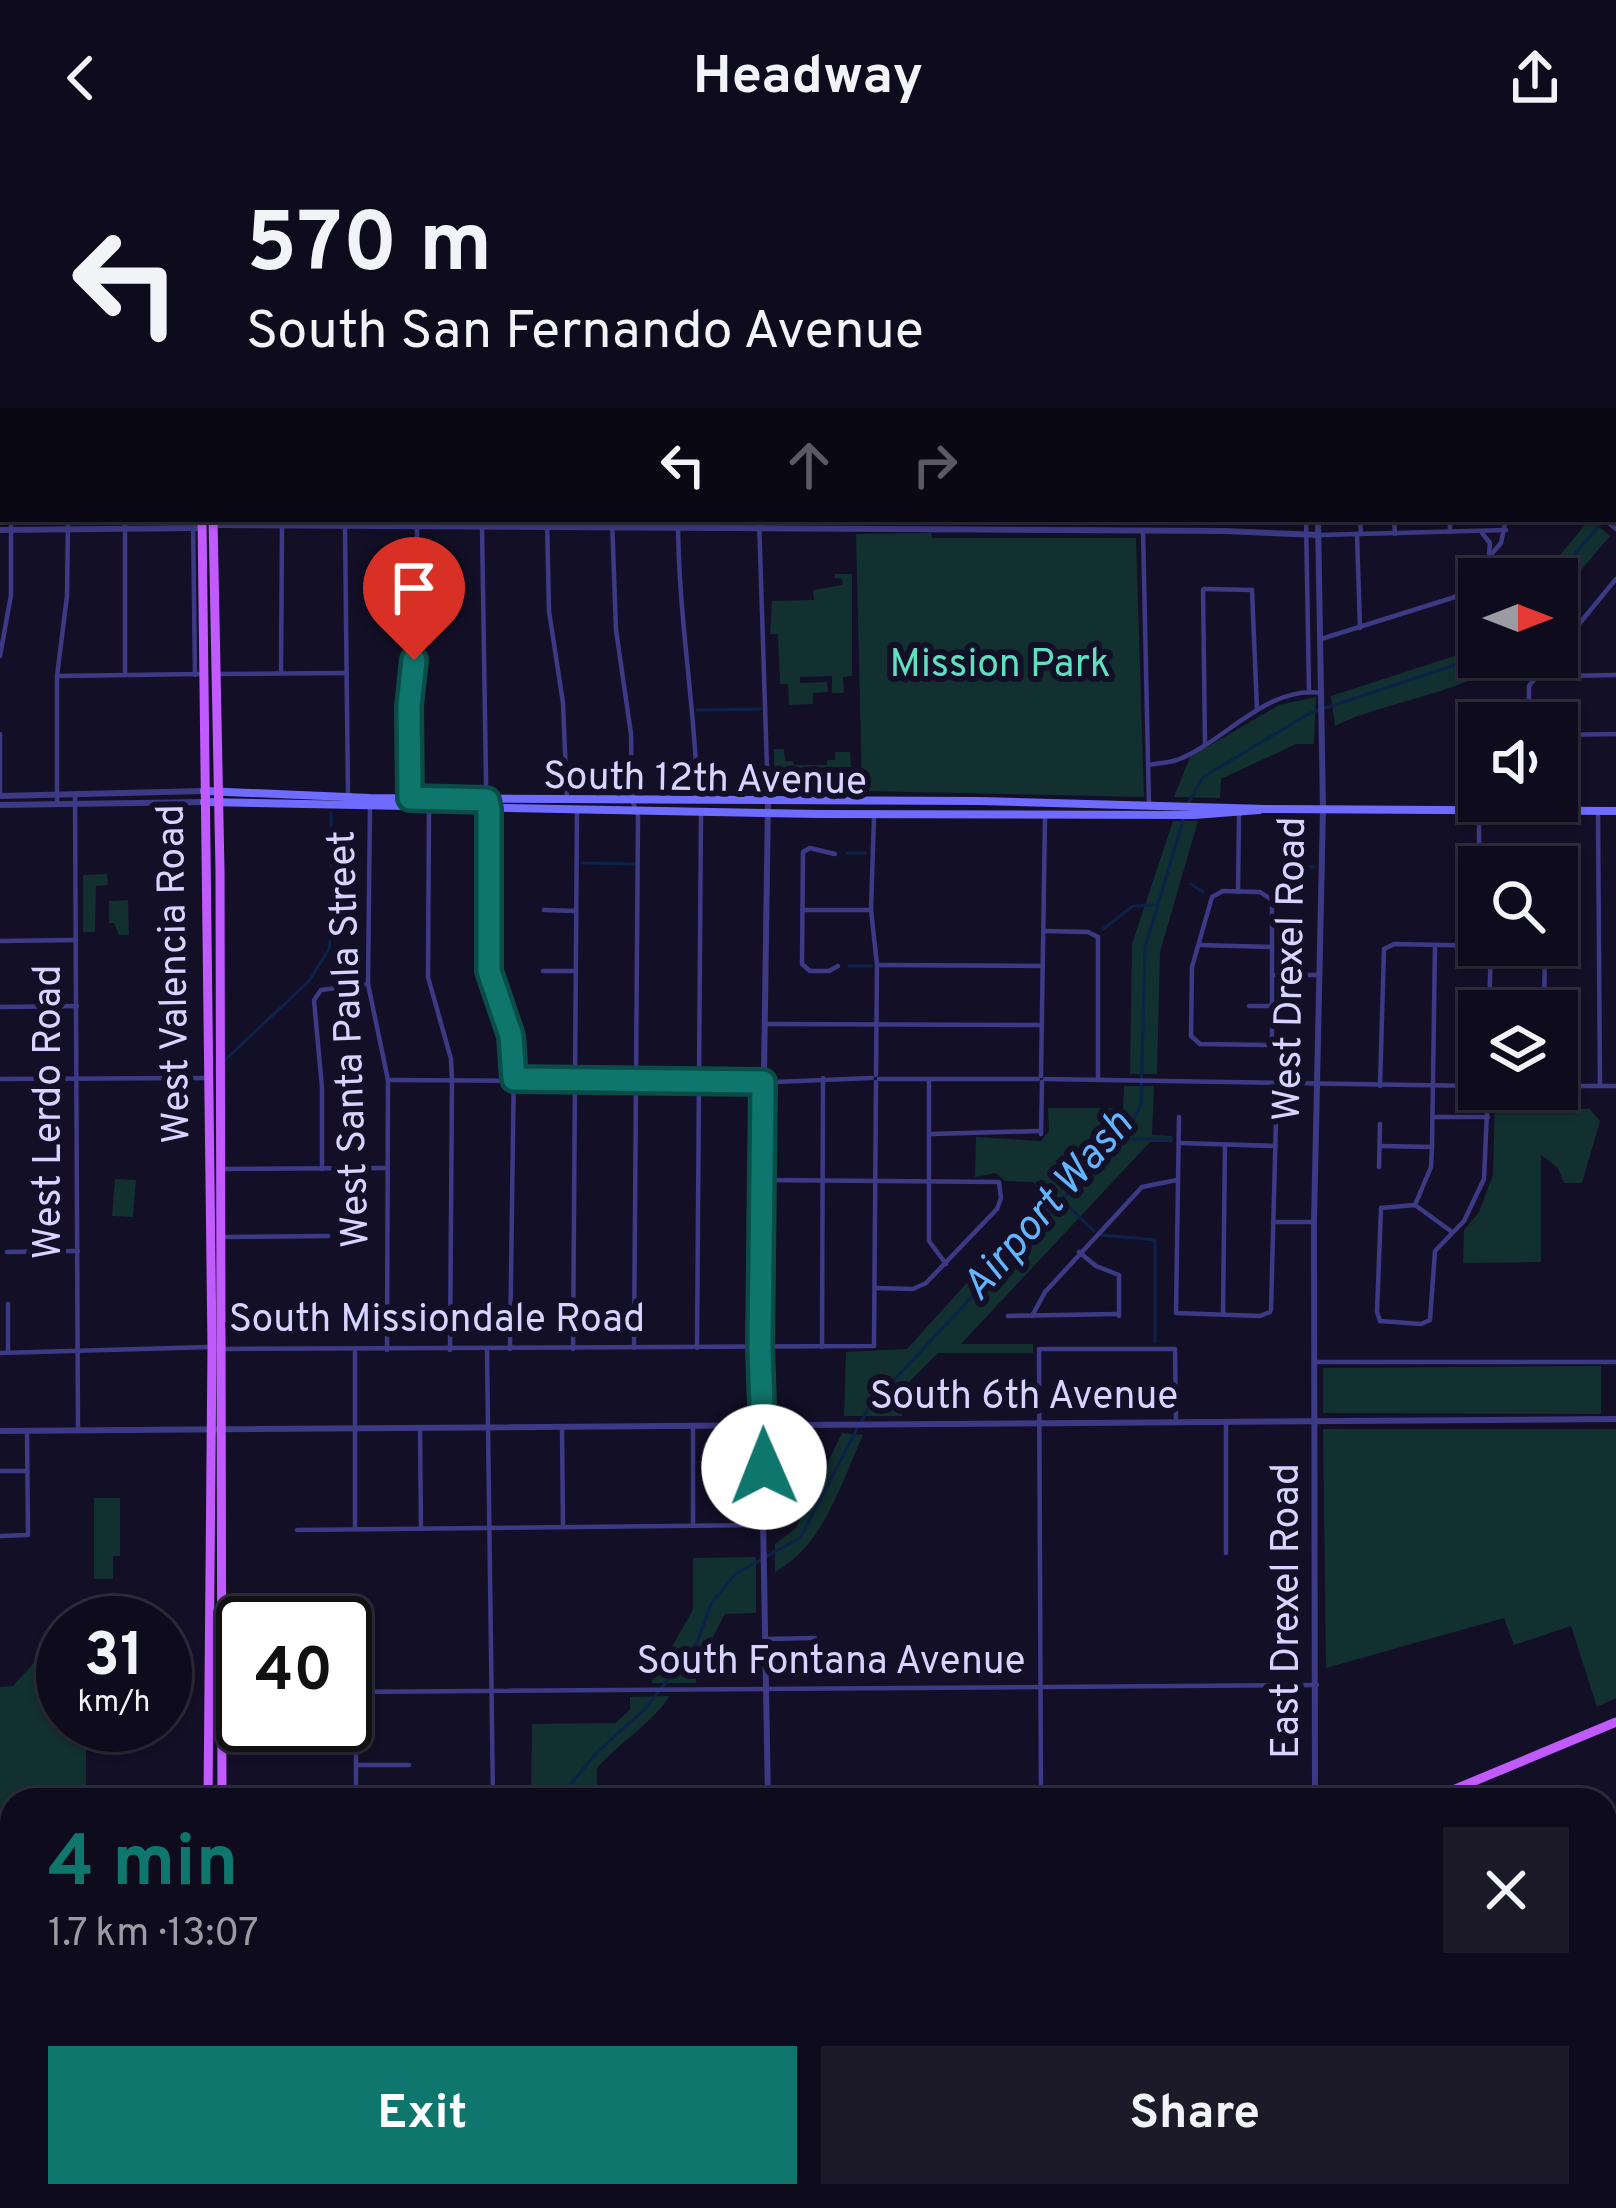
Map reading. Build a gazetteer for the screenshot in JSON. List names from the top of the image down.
{
  "streets": {
    "main road": ["South 12th Avenue", "West Valencia Road"],
    "street": [
      "West Drexel Road",
      "West Santa Paula Street",
      "West Lerdo Road",
      "South Missiondale Road",
      "South 6th Avenue",
      "East Drexel Road",
      "South Fontana Avenue"
    ]
  },
  "crossings": [
    ["South 12th Avenue", "West Drexel Road"],
    ["South 12th Avenue", "West Valencia Road"],
    ["South 12th Avenue", "West Santa Paula Street"],
    ["South 12th Avenue", "West Lerdo Road"],
    ["West Drexel Road", "South 6th Avenue"],
    ["West Drexel Road", "East Drexel Road"],
    ["West Valencia Road", "South Missiondale Road"],
    ["West Valencia Road", "South 6th Avenue"],
    ["West Santa Paula Street", "South Missiondale Road"],
    ["West Lerdo Road", "South Missiondale Road"],
    ["West Lerdo Road", "South 6th Avenue"],
    ["South 6th Avenue", "East Drexel Road"],
    ["East Drexel Road", "South Fontana Avenue"]
  ],
  "water": ["Airport Wash"],
  "parks": ["Mission Park"],
  "north": "right",
  "page": {
    "header": "Headway",
    "turn": ["570 m", "South San Fernando Avenue"],
    "speed": "31 km/h",
    "limit": "40",
    "heading": ["4 min", "1.7 km · 13:07"],
    "buttons": ["Exit", "Share"]
  }
}
